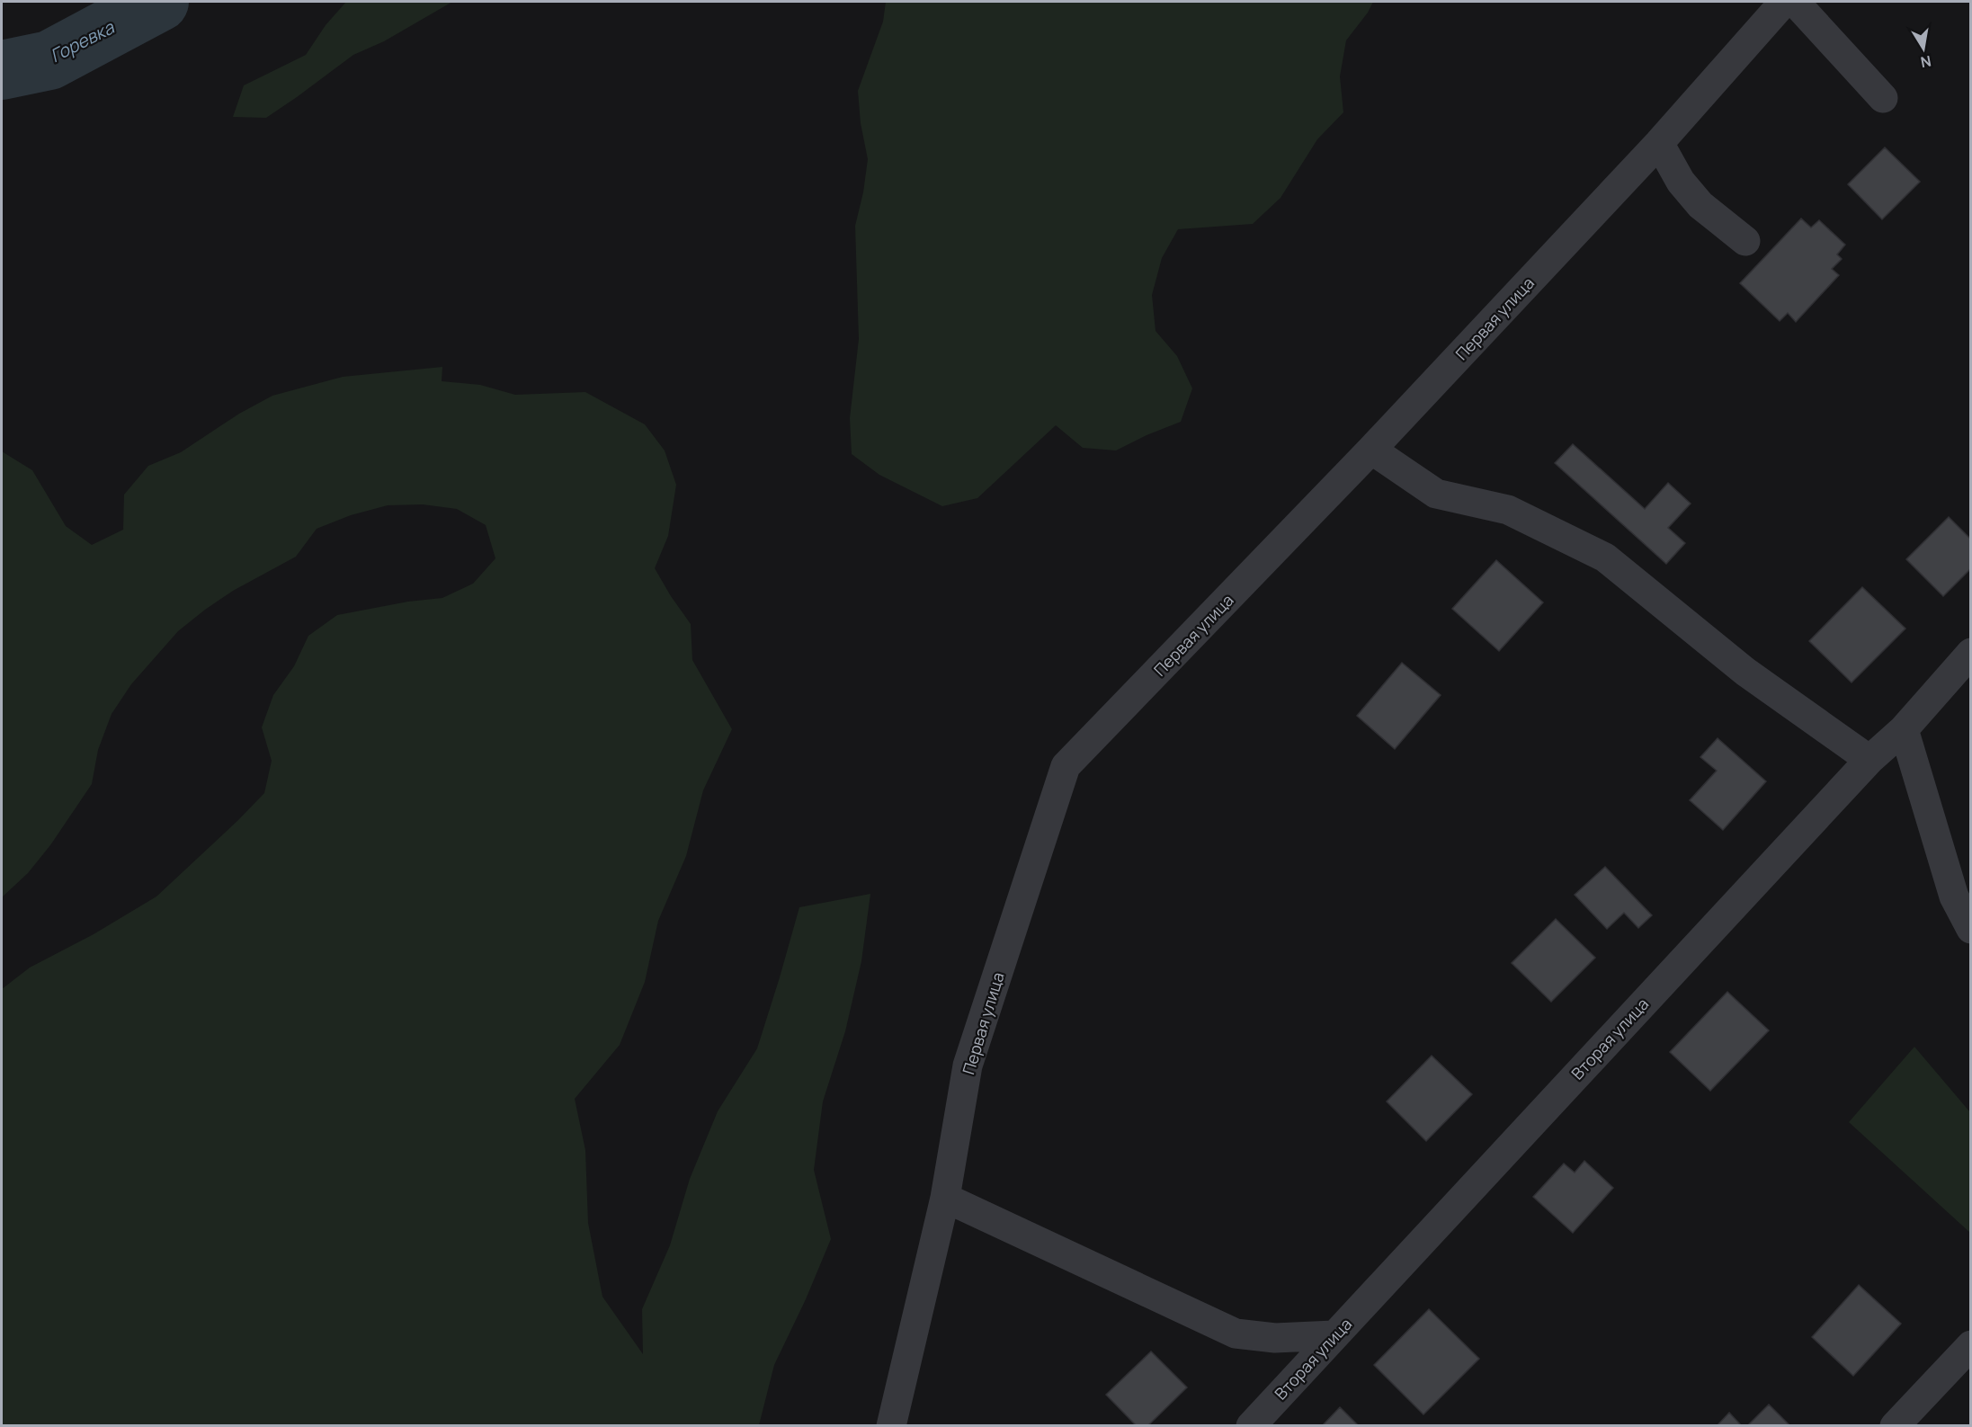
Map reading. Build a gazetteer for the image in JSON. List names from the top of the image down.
{
  "streets": {
    "street": ["Первая улица", "Вторая улица"]
  },
  "water": ["Горевка"],
  "north": "bottom"
}
